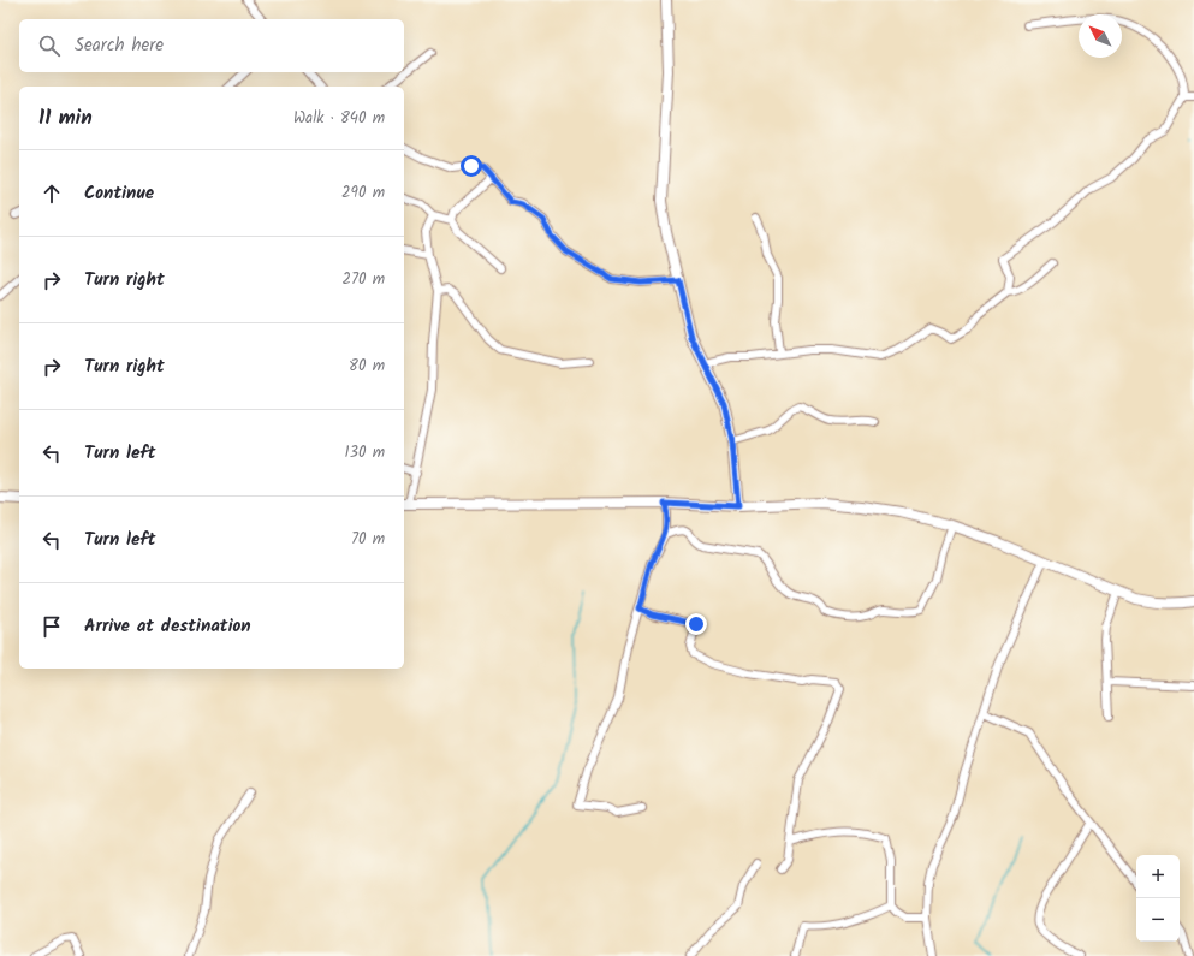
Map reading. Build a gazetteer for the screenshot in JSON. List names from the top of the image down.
{
  "north": "top left",
  "page": {
    "search": "Search here",
    "heading": ["11 min", "Walk · 840 m"],
    "list": [
      ["Continue", "290 m"],
      ["Turn right", "270 m"],
      ["Turn right", "80 m"],
      ["Turn left", "130 m"],
      ["Turn left", "70 m"],
      "Arrive at destination"
    ],
    "map_buttons": ["+", "−"]
  }
}
